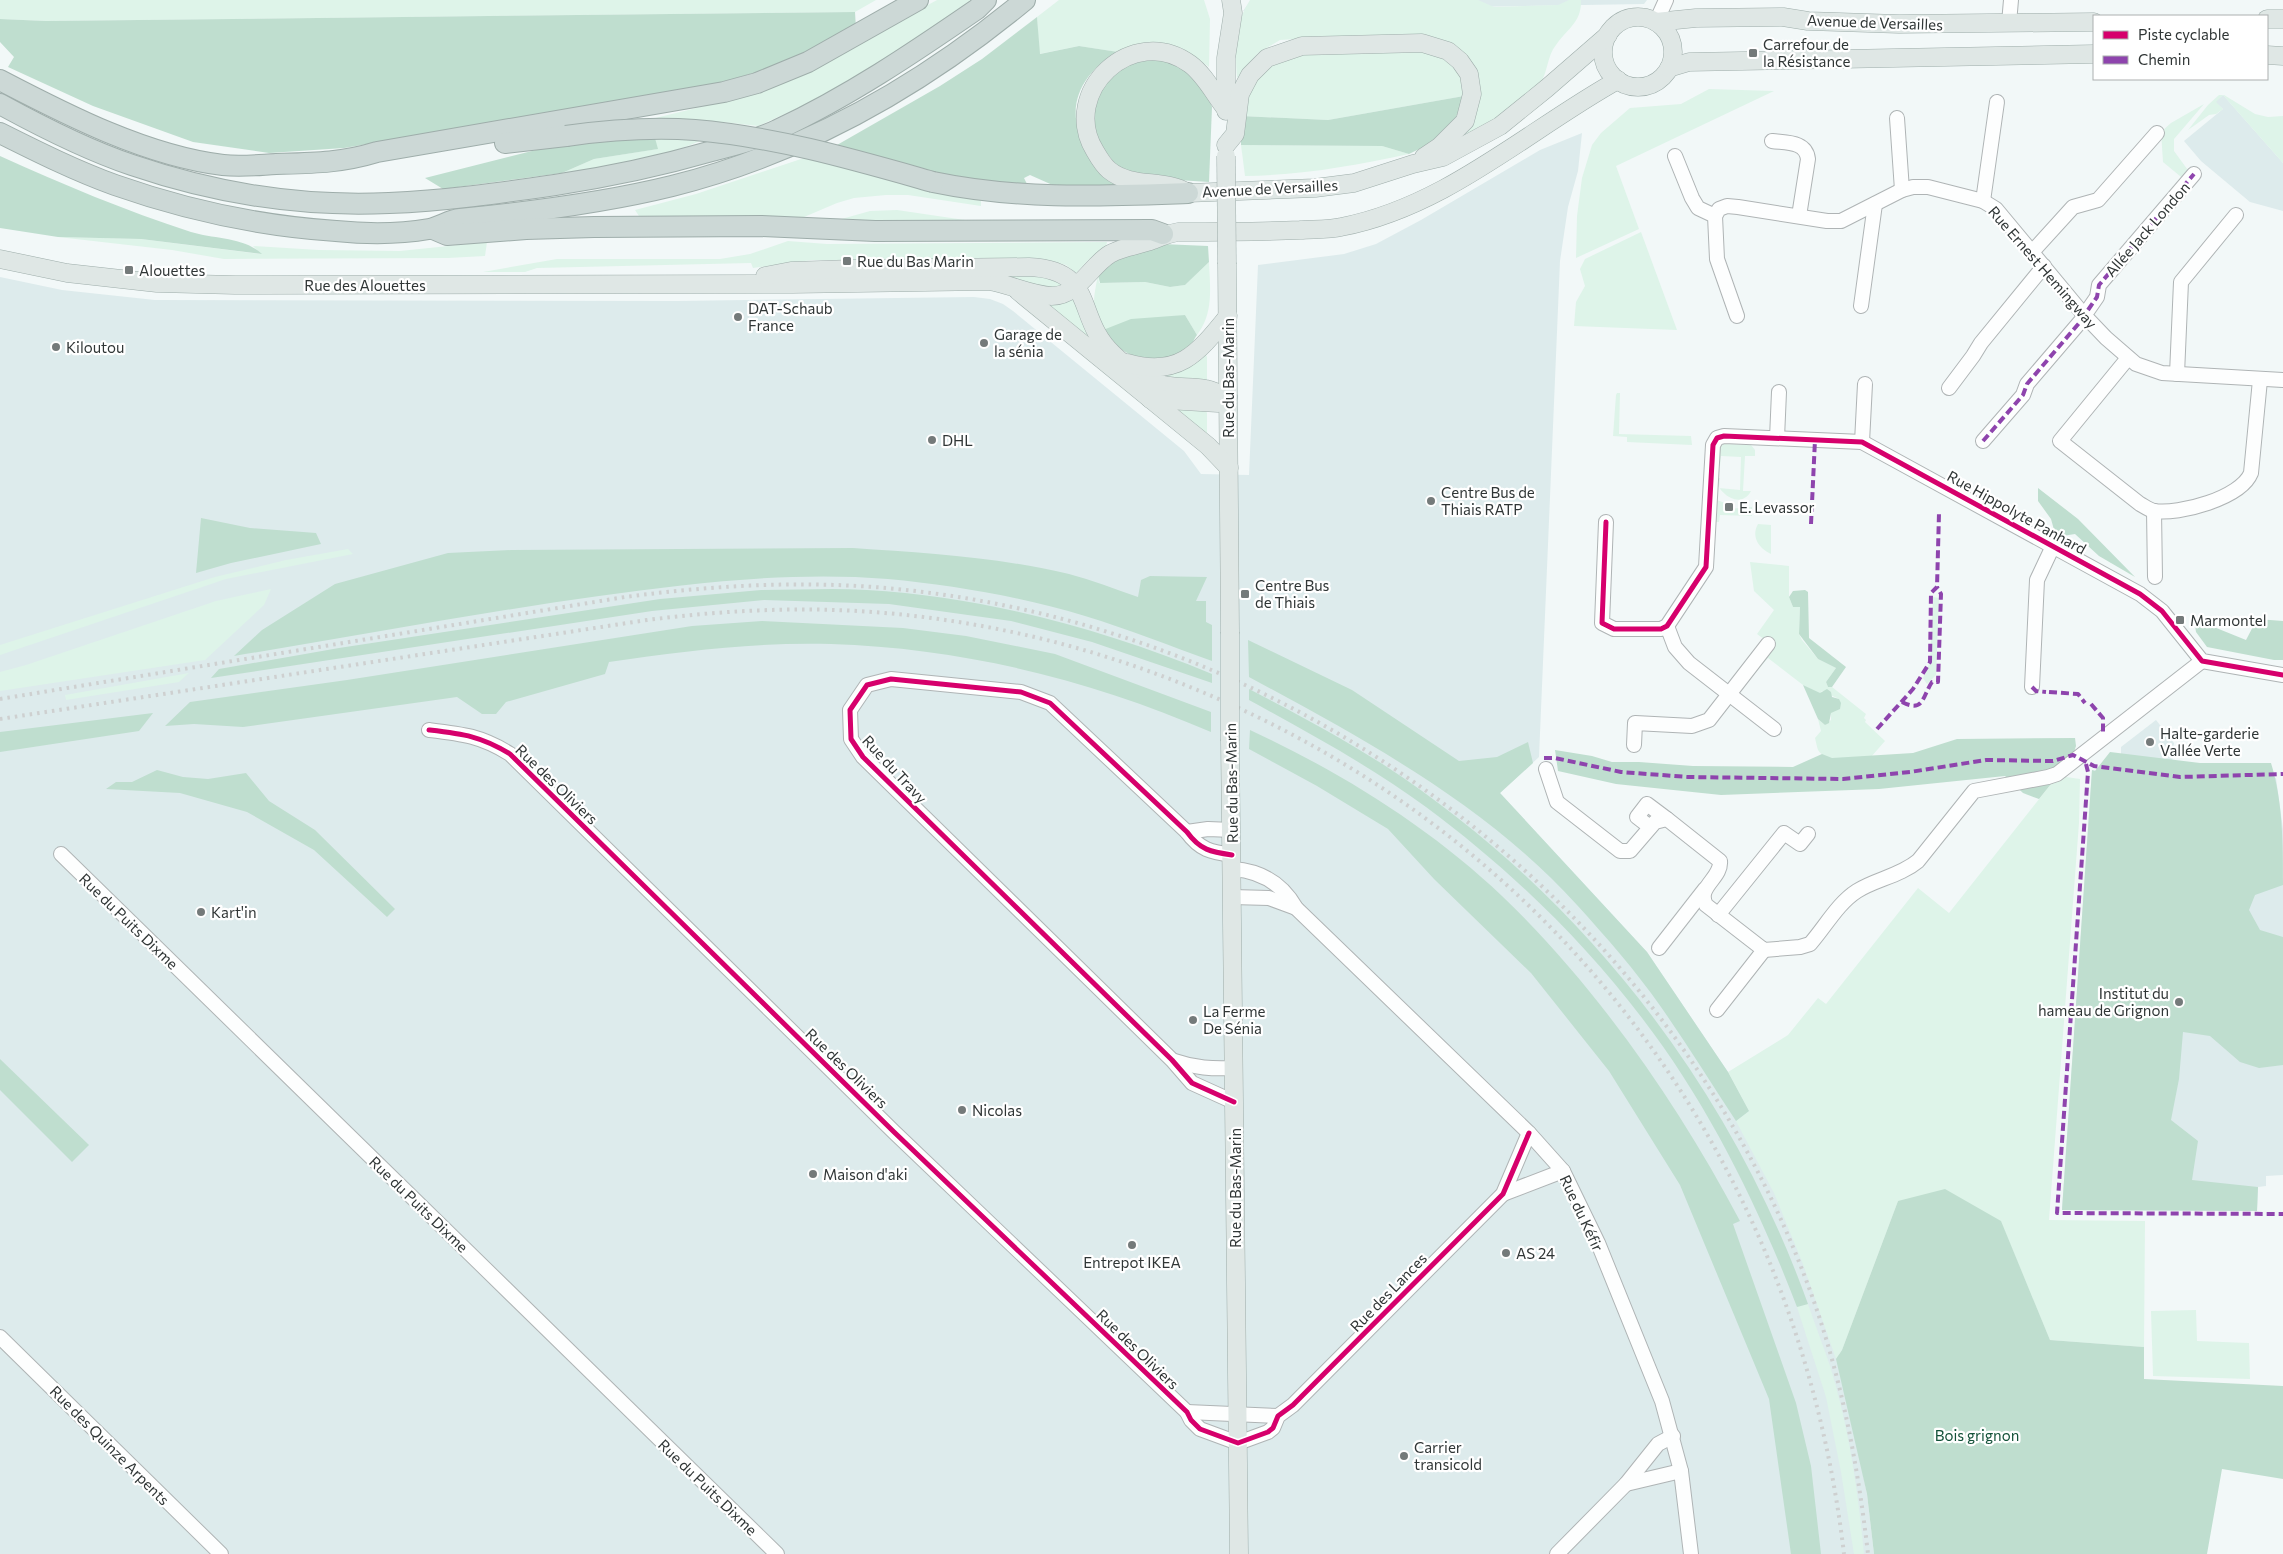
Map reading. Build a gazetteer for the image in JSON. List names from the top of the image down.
{
  "streets": {
    "main road": ["Avenue de Versailles", "Rue des Alouettes", "Rue du Bas-Marin"],
    "street": [
      "Allée Jack London",
      "Rue Ernest Hemingway",
      "Rue Hippolyte Panhard",
      "Rue du Travy",
      "Rue des Oliviers",
      "Rue du Puits Dixme",
      "Rue du Kéfir",
      "Rue des Lances",
      "Rue des Quinze Arpents"
    ]
  },
  "crossings": [
    ["Rue du Bas-Marin", "Rue du Travy"],
    ["Rue du Bas-Marin", "Rue des Oliviers"],
    ["Rue du Bas-Marin", "Rue du Kéfir"],
    ["Rue du Bas-Marin", "Rue des Lances"],
    ["Rue du Travy", "Rue du Kéfir"],
    ["Rue des Oliviers", "Rue des Lances"],
    ["Rue du Kéfir", "Rue des Lances"]
  ],
  "parks": ["Bois grignon"],
  "places": {
    "transit": [
      "Carrefour de la Résistance",
      "Rue du Bas Marin",
      "Alouettes",
      "E. Levassor",
      "Centre Bus de Thiais",
      "Marmontel"
    ],
    "other": [
      "DAT-Schaub France",
      "Garage de la sénia",
      "Kiloutou",
      "DHL",
      "Centre Bus de Thiais RATP",
      "Halte-garderie Vallée Verte",
      "Kart'in",
      "Institut du hameau de Grignon",
      "La Ferme De Sénia",
      "Nicolas",
      "Maison d'aki",
      "Entrepot IKEA",
      "AS 24",
      "Carrier transicold"
    ]
  },
  "legend": ["Piste cyclable", "Chemin"]
}
